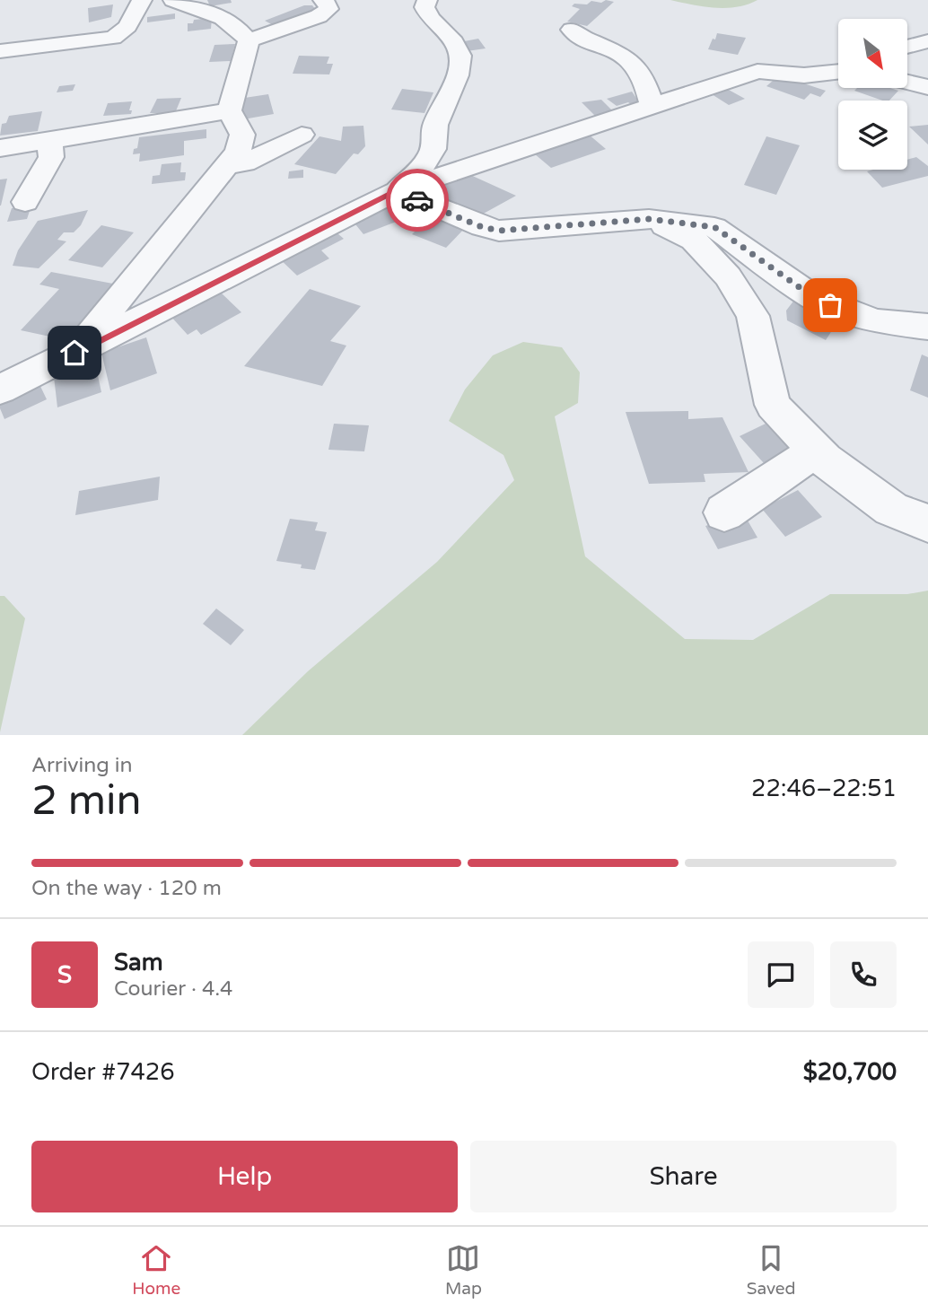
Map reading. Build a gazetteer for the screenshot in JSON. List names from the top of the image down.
{
  "north": "bottom right",
  "page": {
    "heading": ["2 min", "Arriving in", "22:46–22:51"],
    "panel": [
      "Sam",
      "Courier · 4.4",
      "Order #7426",
      "$20,700"
    ],
    "bar": "On the way · 120 m",
    "round": "S",
    "buttons": ["Help", "Share"],
    "tabs": ["Home", "Map", "Saved"]
  }
}
